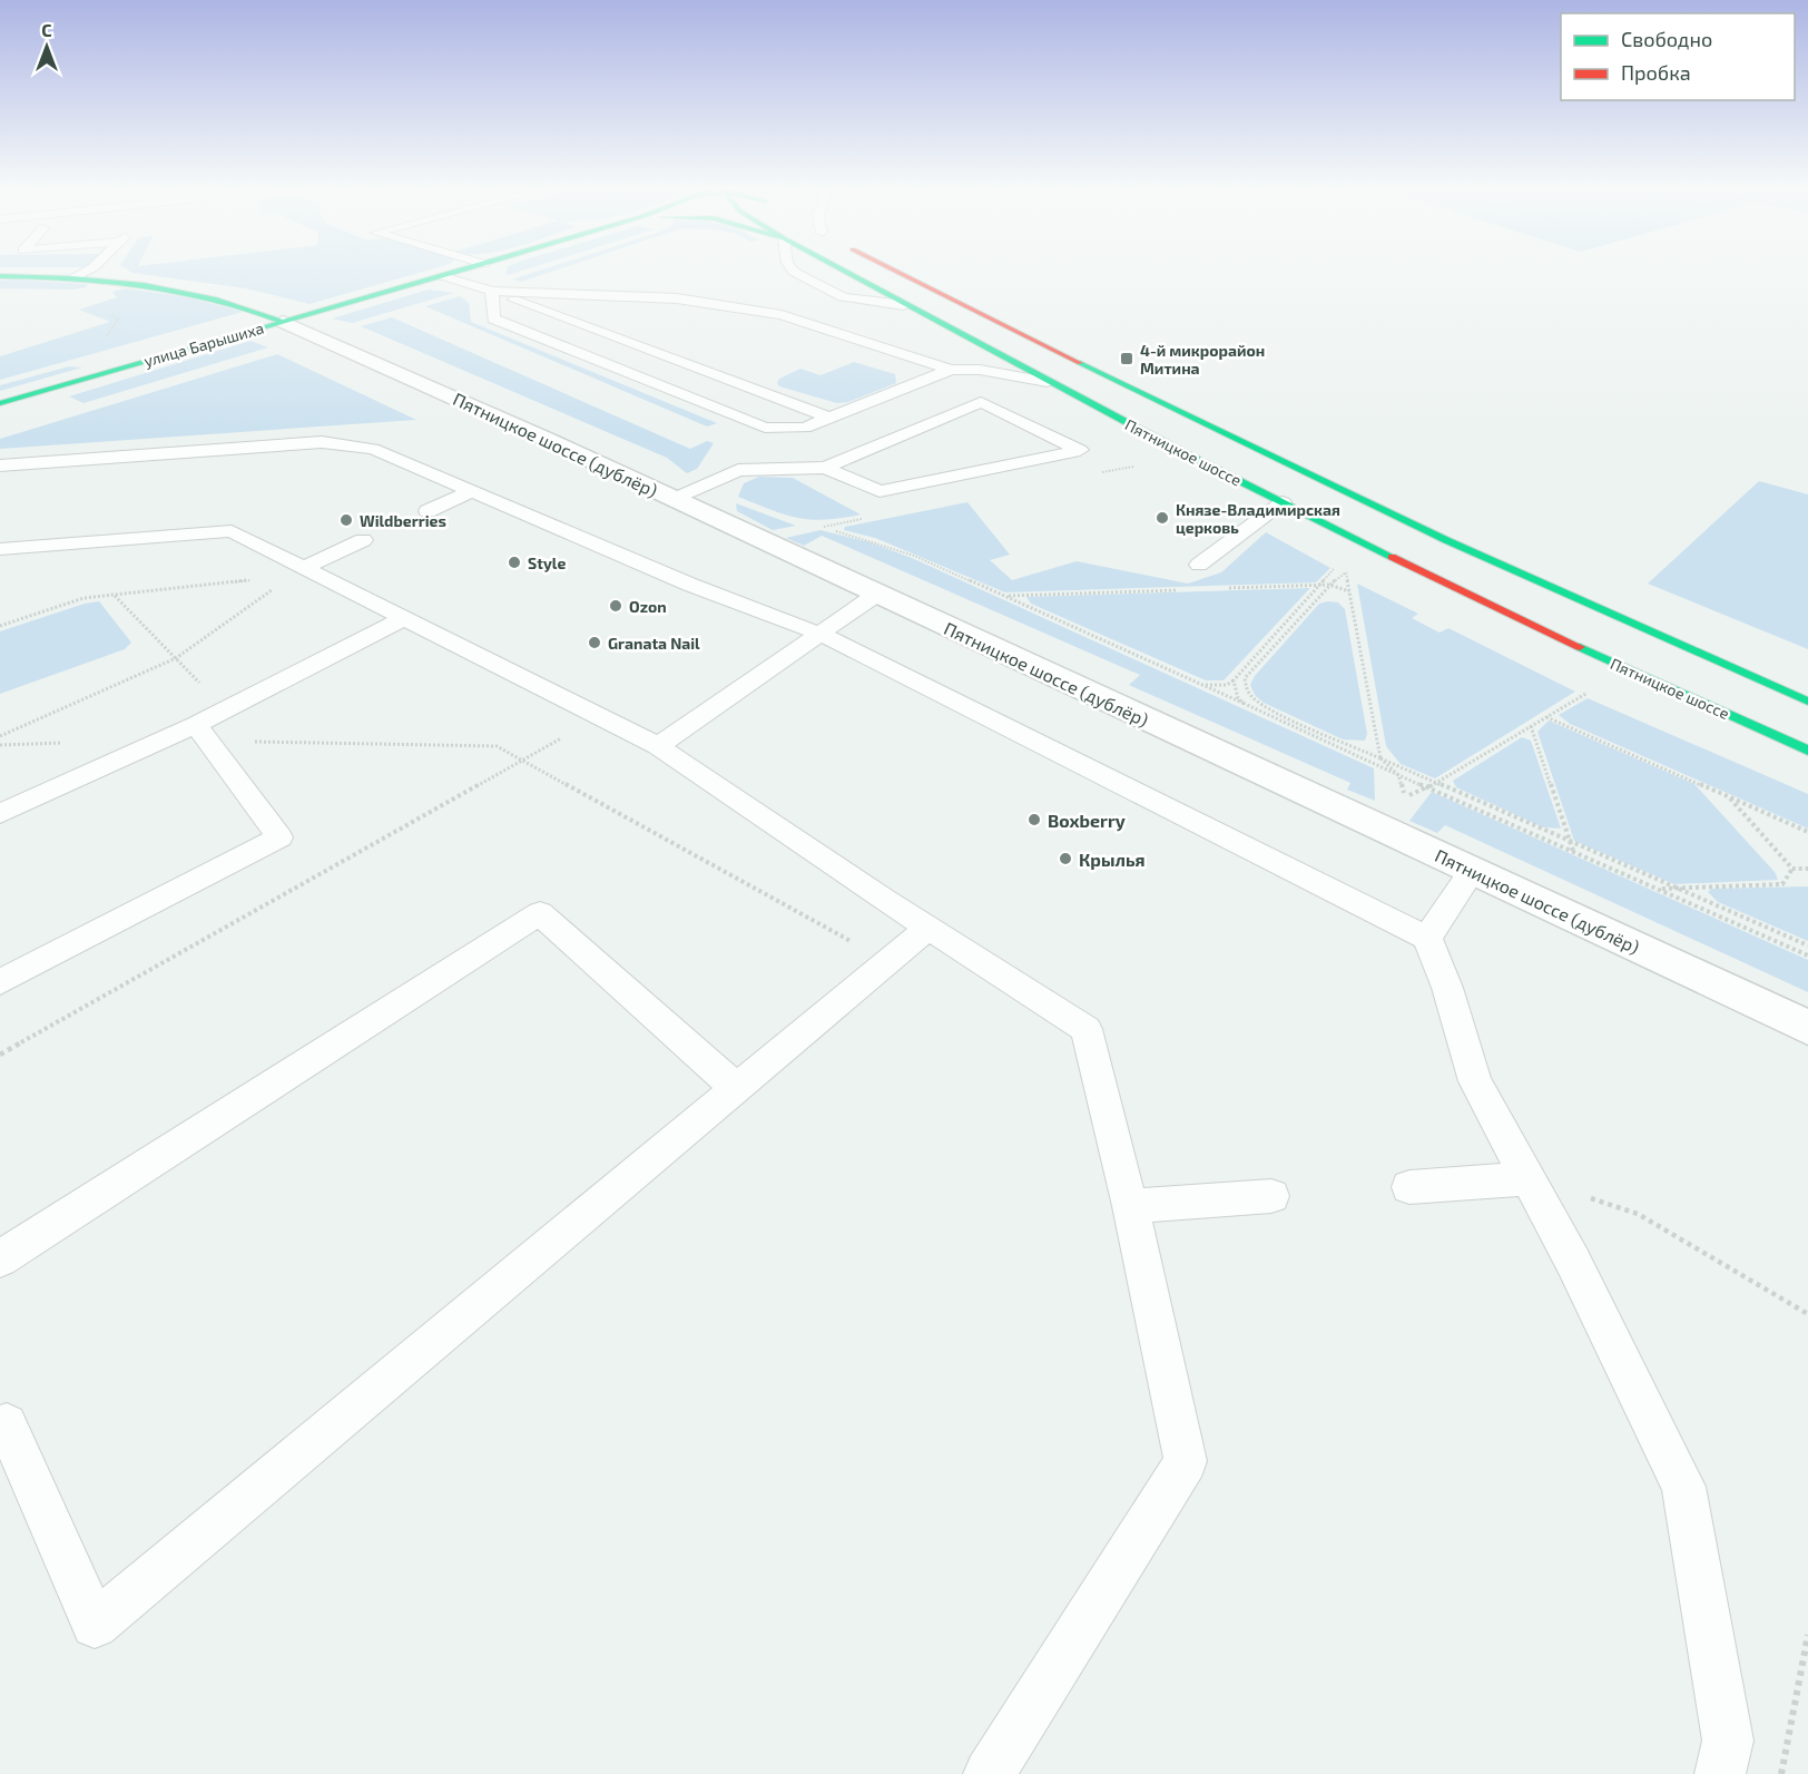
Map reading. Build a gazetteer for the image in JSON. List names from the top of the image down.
{
  "streets": {
    "main road": ["улица Барышиха", "Пятницкое шоссе"],
    "street": ["Пятницкое шоссе (дублёр)"]
  },
  "crossings": [
    ["улица Барышиха", "Пятницкое шоссе (дублёр)"]
  ],
  "places": {
    "transit": ["4-й микрорайон Митина"],
    "other": [
      "Князе-Владимирская церковь",
      "Wildberries",
      "Style",
      "Ozon",
      "Granata Nail",
      "Boxberry",
      "Крылья"
    ]
  },
  "legend": ["Свободно", "Пробка"],
  "north": "top"
}
